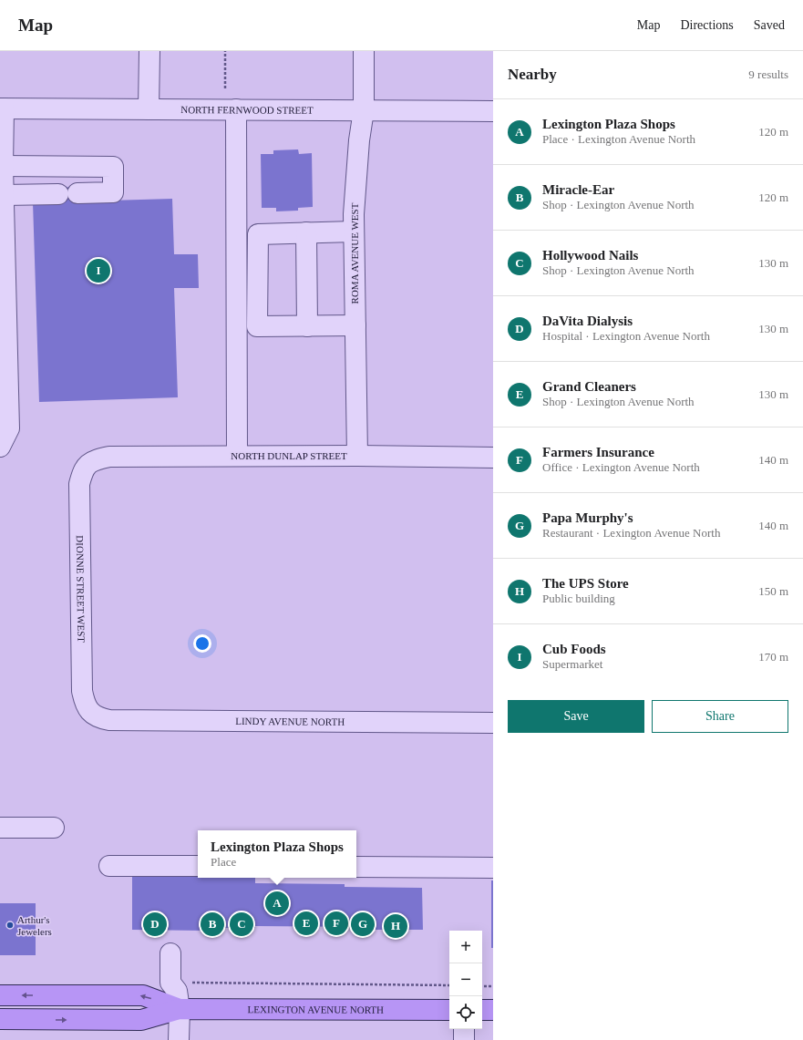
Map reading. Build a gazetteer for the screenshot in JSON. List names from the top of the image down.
{
  "streets": {
    "main road": ["LEXINGTON AVENUE NORTH"],
    "street": [
      "NORTH FERNWOOD STREET",
      "ROMA AVENUE WEST",
      "NORTH DUNLAP STREET",
      "DIONNE STREET WEST",
      "LINDY AVENUE NORTH"
    ]
  },
  "crossings": [
    ["NORTH FERNWOOD STREET", "ROMA AVENUE WEST"],
    ["ROMA AVENUE WEST", "NORTH DUNLAP STREET"],
    ["NORTH DUNLAP STREET", "DIONNE STREET WEST"],
    ["DIONNE STREET WEST", "LINDY AVENUE NORTH"]
  ],
  "places": ["Arthur's Jewelers"],
  "page": {
    "header": "Map",
    "nav": ["Map", "Directions", "Saved"],
    "heading": ["Nearby", "9 results"],
    "list": [
      {
        "mark": "A",
        "name": "Lexington Plaza Shops",
        "note": "Place · Lexington Avenue North",
        "value": "120 m"
      },
      {
        "mark": "B",
        "name": "Miracle-Ear",
        "note": "Shop · Lexington Avenue North",
        "value": "120 m"
      },
      {
        "mark": "C",
        "name": "Hollywood Nails",
        "note": "Shop · Lexington Avenue North",
        "value": "130 m"
      },
      {
        "mark": "D",
        "name": "DaVita Dialysis",
        "note": "Hospital · Lexington Avenue North",
        "value": "130 m"
      },
      {
        "mark": "E",
        "name": "Grand Cleaners",
        "note": "Shop · Lexington Avenue North",
        "value": "130 m"
      },
      {
        "mark": "F",
        "name": "Farmers Insurance",
        "note": "Office · Lexington Avenue North",
        "value": "140 m"
      },
      {
        "mark": "G",
        "name": "Papa Murphy's",
        "note": "Restaurant · Lexington Avenue North",
        "value": "140 m"
      },
      {
        "mark": "H",
        "name": "The UPS Store",
        "note": "Public building",
        "value": "150 m"
      },
      {
        "mark": "I",
        "name": "Cub Foods",
        "note": "Supermarket",
        "value": "170 m"
      }
    ],
    "pins": [
      "I",
      "A",
      "E",
      "F",
      "B",
      "C",
      "D",
      "G",
      "H"
    ],
    "buttons": ["Save", "Share"],
    "popup": ["Lexington Plaza Shops", "Place"],
    "map_buttons": ["+", "−"]
  }
}
